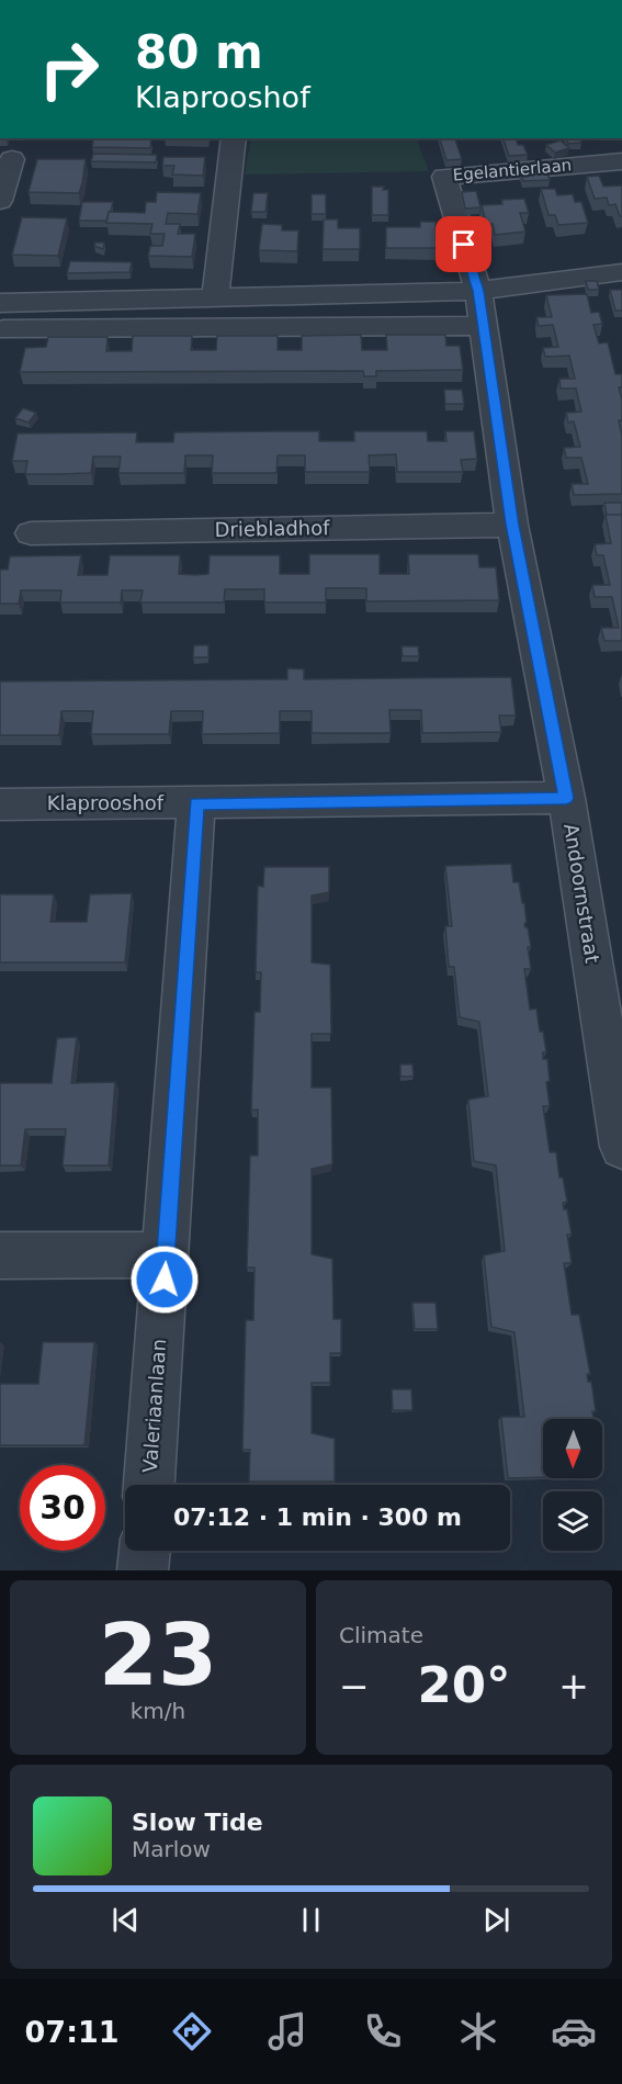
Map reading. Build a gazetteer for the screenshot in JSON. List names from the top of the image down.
{
  "streets": {
    "street": [
      "Egelantierlaan",
      "Driebladhof",
      "Klaprooshof",
      "Andoornstraat",
      "Valeriaanlaan"
    ]
  },
  "crossings": [
    ["Egelantierlaan", "Andoornstraat"],
    ["Driebladhof", "Andoornstraat"],
    ["Klaprooshof", "Andoornstraat"],
    ["Klaprooshof", "Valeriaanlaan"]
  ],
  "north": "bottom",
  "page": {
    "turn": ["80 m", "Klaprooshof"],
    "limit": "30",
    "trip": "07:12 · 1 min · 300 m",
    "tile": [
      ["23", "km/h"],
      "Climate"
    ],
    "heat": ["−", "20°", "+"],
    "song": ["Slow Tide", "Marlow"],
    "tabs": "07:11"
  }
}
